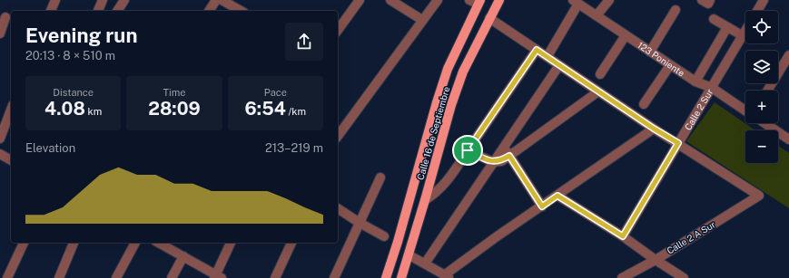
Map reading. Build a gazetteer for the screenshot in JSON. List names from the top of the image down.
{
  "streets": {
    "main road": ["Calle 16 de Septiembre"],
    "street": ["123 Poniente", "Calle 2 Sur", "Calle 2 A Sur"]
  },
  "crossings": [
    ["123 Poniente", "Calle 2 Sur"],
    ["Calle 2 Sur", "Calle 2 A Sur"]
  ],
  "page": {
    "map_buttons": ["+", "−"],
    "heading": ["Evening run", "20:13 · 8 × 510 m"],
    "stats": [
      ["Distance", "4.08 km"],
      ["Time", "28:09"],
      ["Pace", "6:54 /km"]
    ],
    "chart": ["Elevation", "213–219 m"]
  }
}
